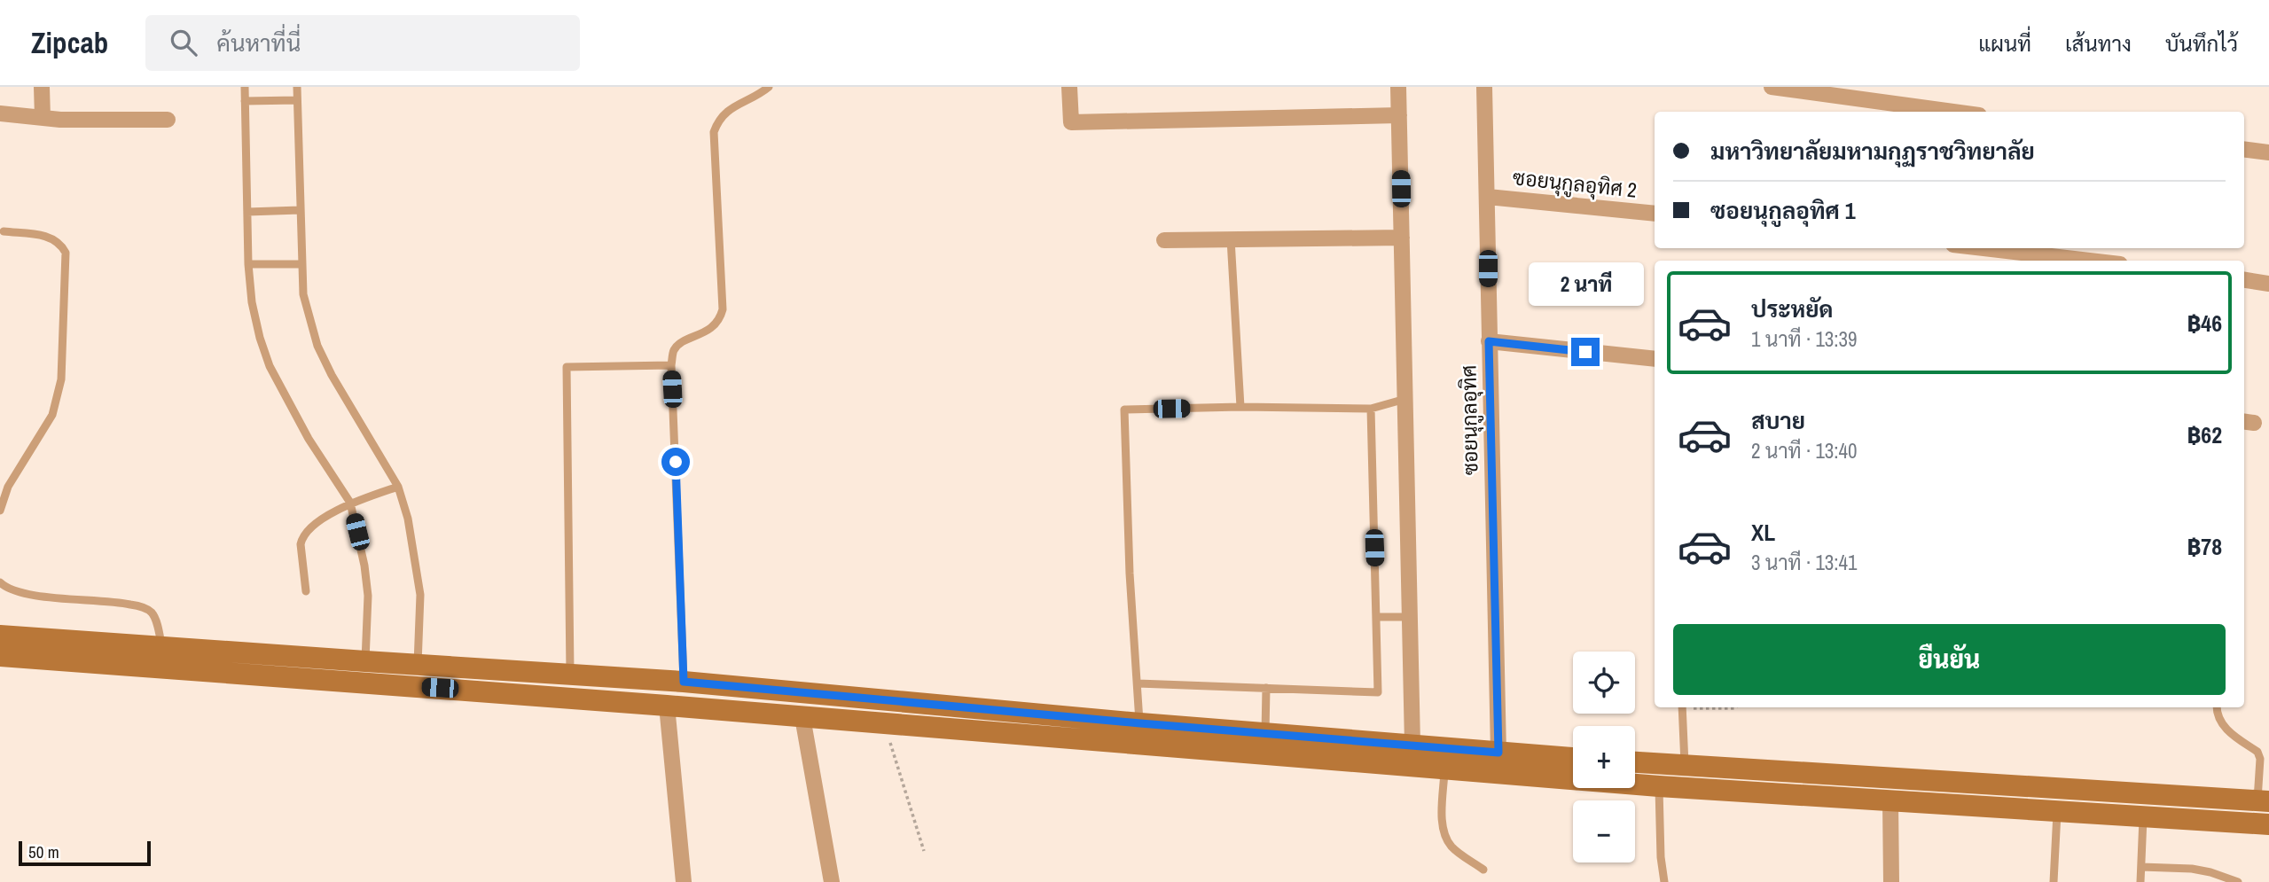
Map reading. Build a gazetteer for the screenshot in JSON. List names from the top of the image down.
{
  "streets": {
    "street": ["ซอยนุกูลอุทิศ 2", "ซอยนุกูลอุทิศ"]
  },
  "crossings": [
    ["ซอยนุกูลอุทิศ 2", "ซอยนุกูลอุทิศ"]
  ],
  "scale_bar": "50 m",
  "page": {
    "header": "Zipcab",
    "search": "ค้นหาที่นี่",
    "nav": ["แผนที่", "เส้นทาง", "บันทึกไว้"],
    "banner": ["มหาวิทยาลัยมหามกุฏราชวิทยาลัย", "ซอยนุกูลอุทิศ 1"],
    "bubble": "2 นาที",
    "list": [
      {
        "name": "ประหยัด",
        "note": "1 นาที · 13:39",
        "value": "฿46"
      },
      {
        "name": "สบาย",
        "note": "2 นาที · 13:40",
        "value": "฿62"
      },
      {
        "name": "XL",
        "note": "3 นาที · 13:41",
        "value": "฿78"
      }
    ],
    "buttons": "ยืนยัน",
    "map_buttons": ["+", "−"],
    "scale": "50 m"
  }
}
